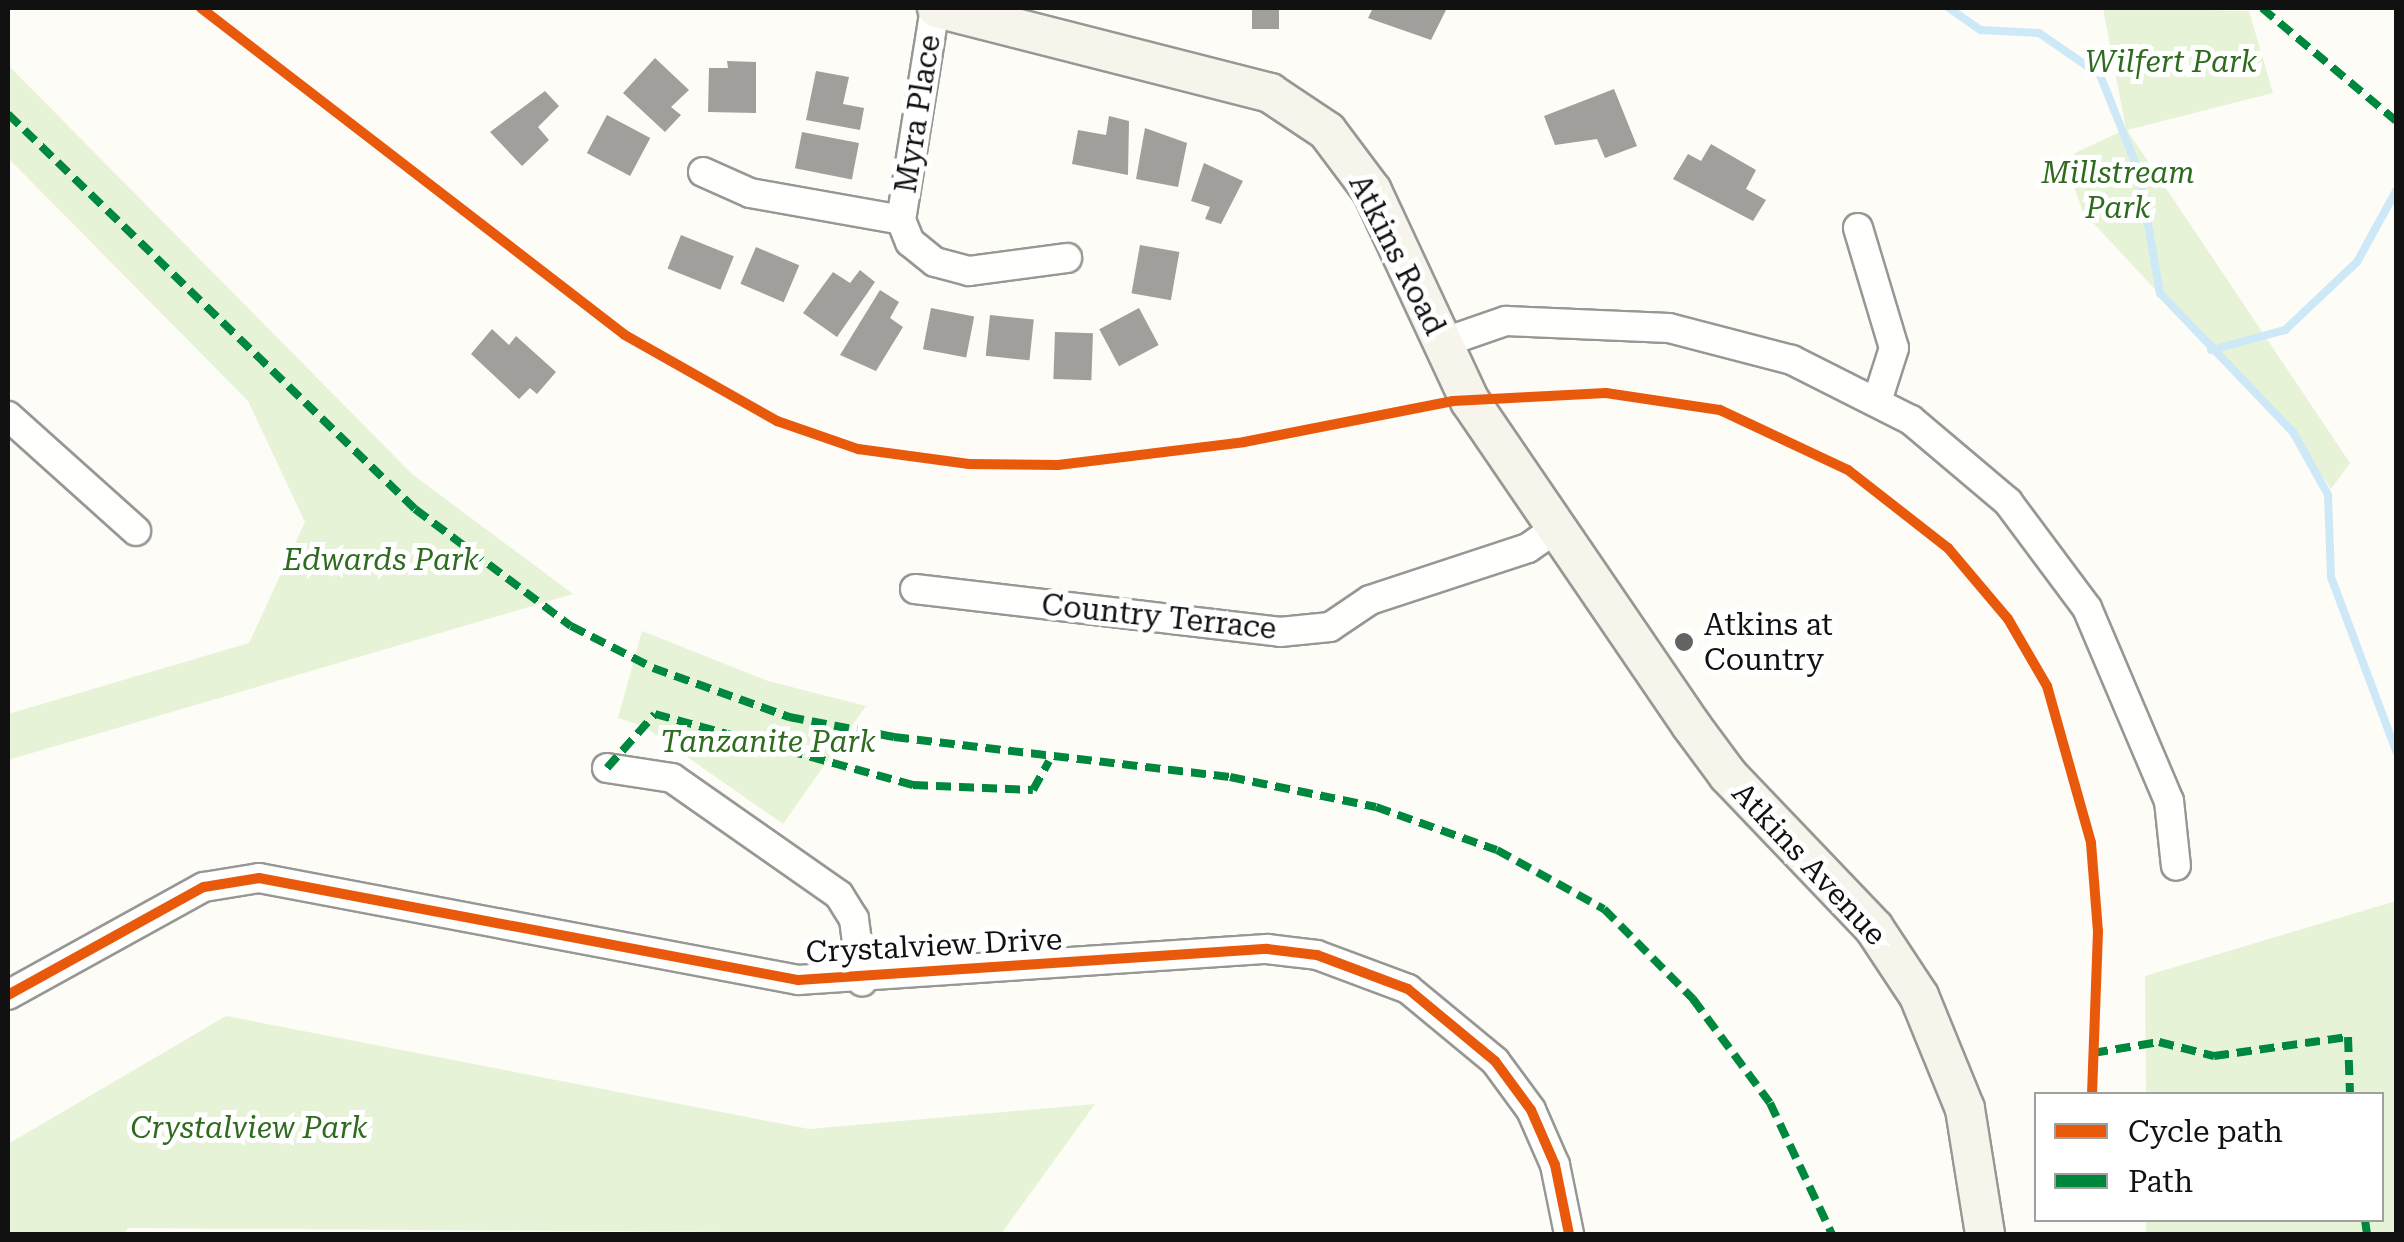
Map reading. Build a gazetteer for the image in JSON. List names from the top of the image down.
{
  "streets": {
    "street": [
      "Myra Place",
      "Atkins Road",
      "Country Terrace",
      "Atkins Avenue",
      "Crystalview Drive"
    ]
  },
  "crossings": [
    ["Myra Place", "Atkins Road"],
    ["Atkins Road", "Country Terrace"],
    ["Atkins Road", "Atkins Avenue"],
    ["Country Terrace", "Atkins Avenue"]
  ],
  "parks": [
    "Wilfert Park",
    "Millstream Park",
    "Edwards Park",
    "Tanzanite Park",
    "Crystalview Park"
  ],
  "places": ["Atkins at Country"],
  "legend": ["Cycle path", "Path"]
}
